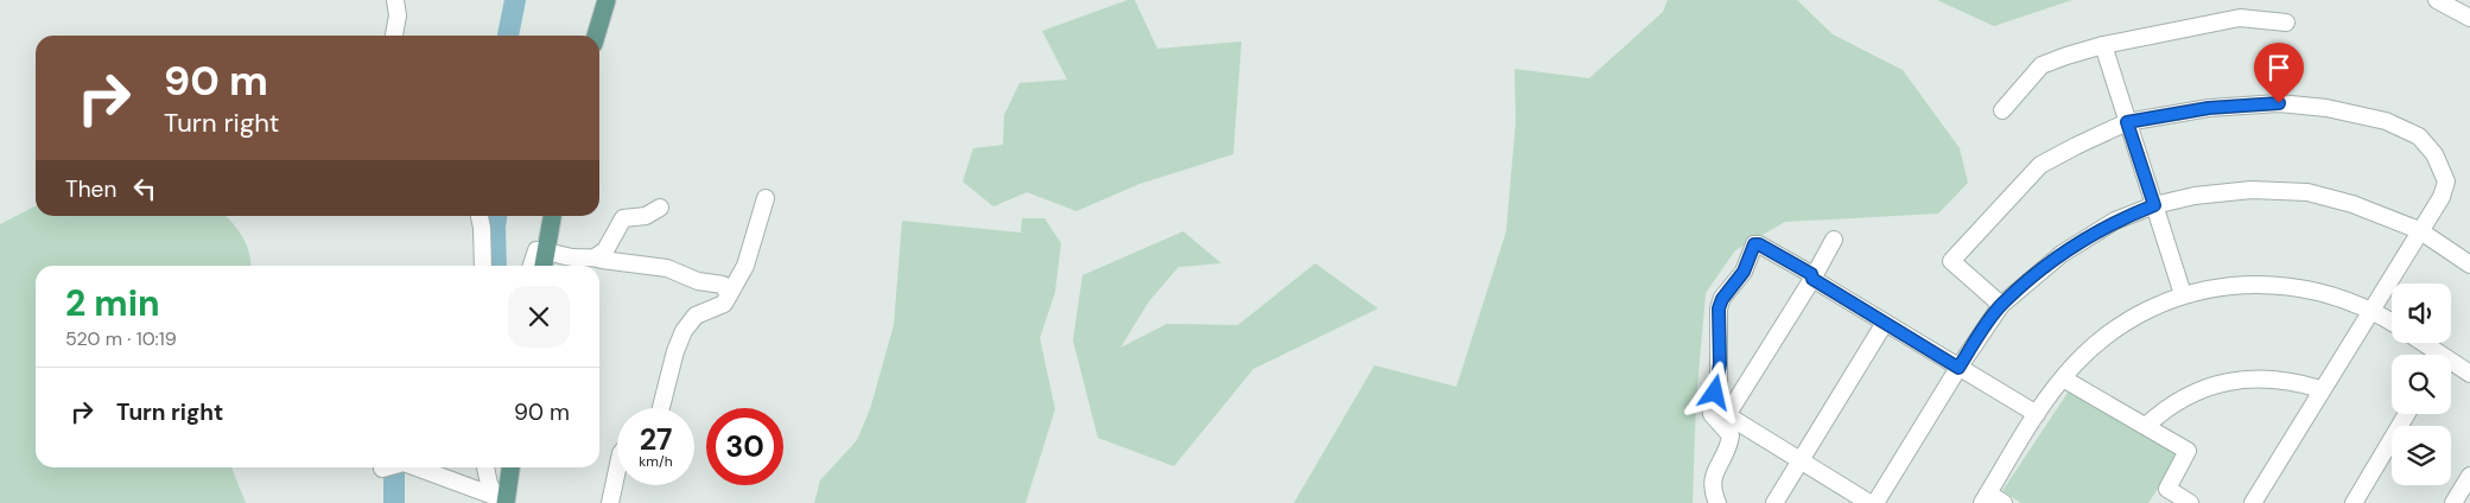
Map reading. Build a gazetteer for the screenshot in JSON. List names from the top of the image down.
{
  "page": {
    "turn": ["90 m", "Turn right"],
    "then": "Then",
    "heading": ["2 min", "520 m · 10:19"],
    "list": [
      {
        "name": "Turn right",
        "value": "90 m"
      }
    ],
    "speed": "27 km/h",
    "limit": "30"
  }
}
